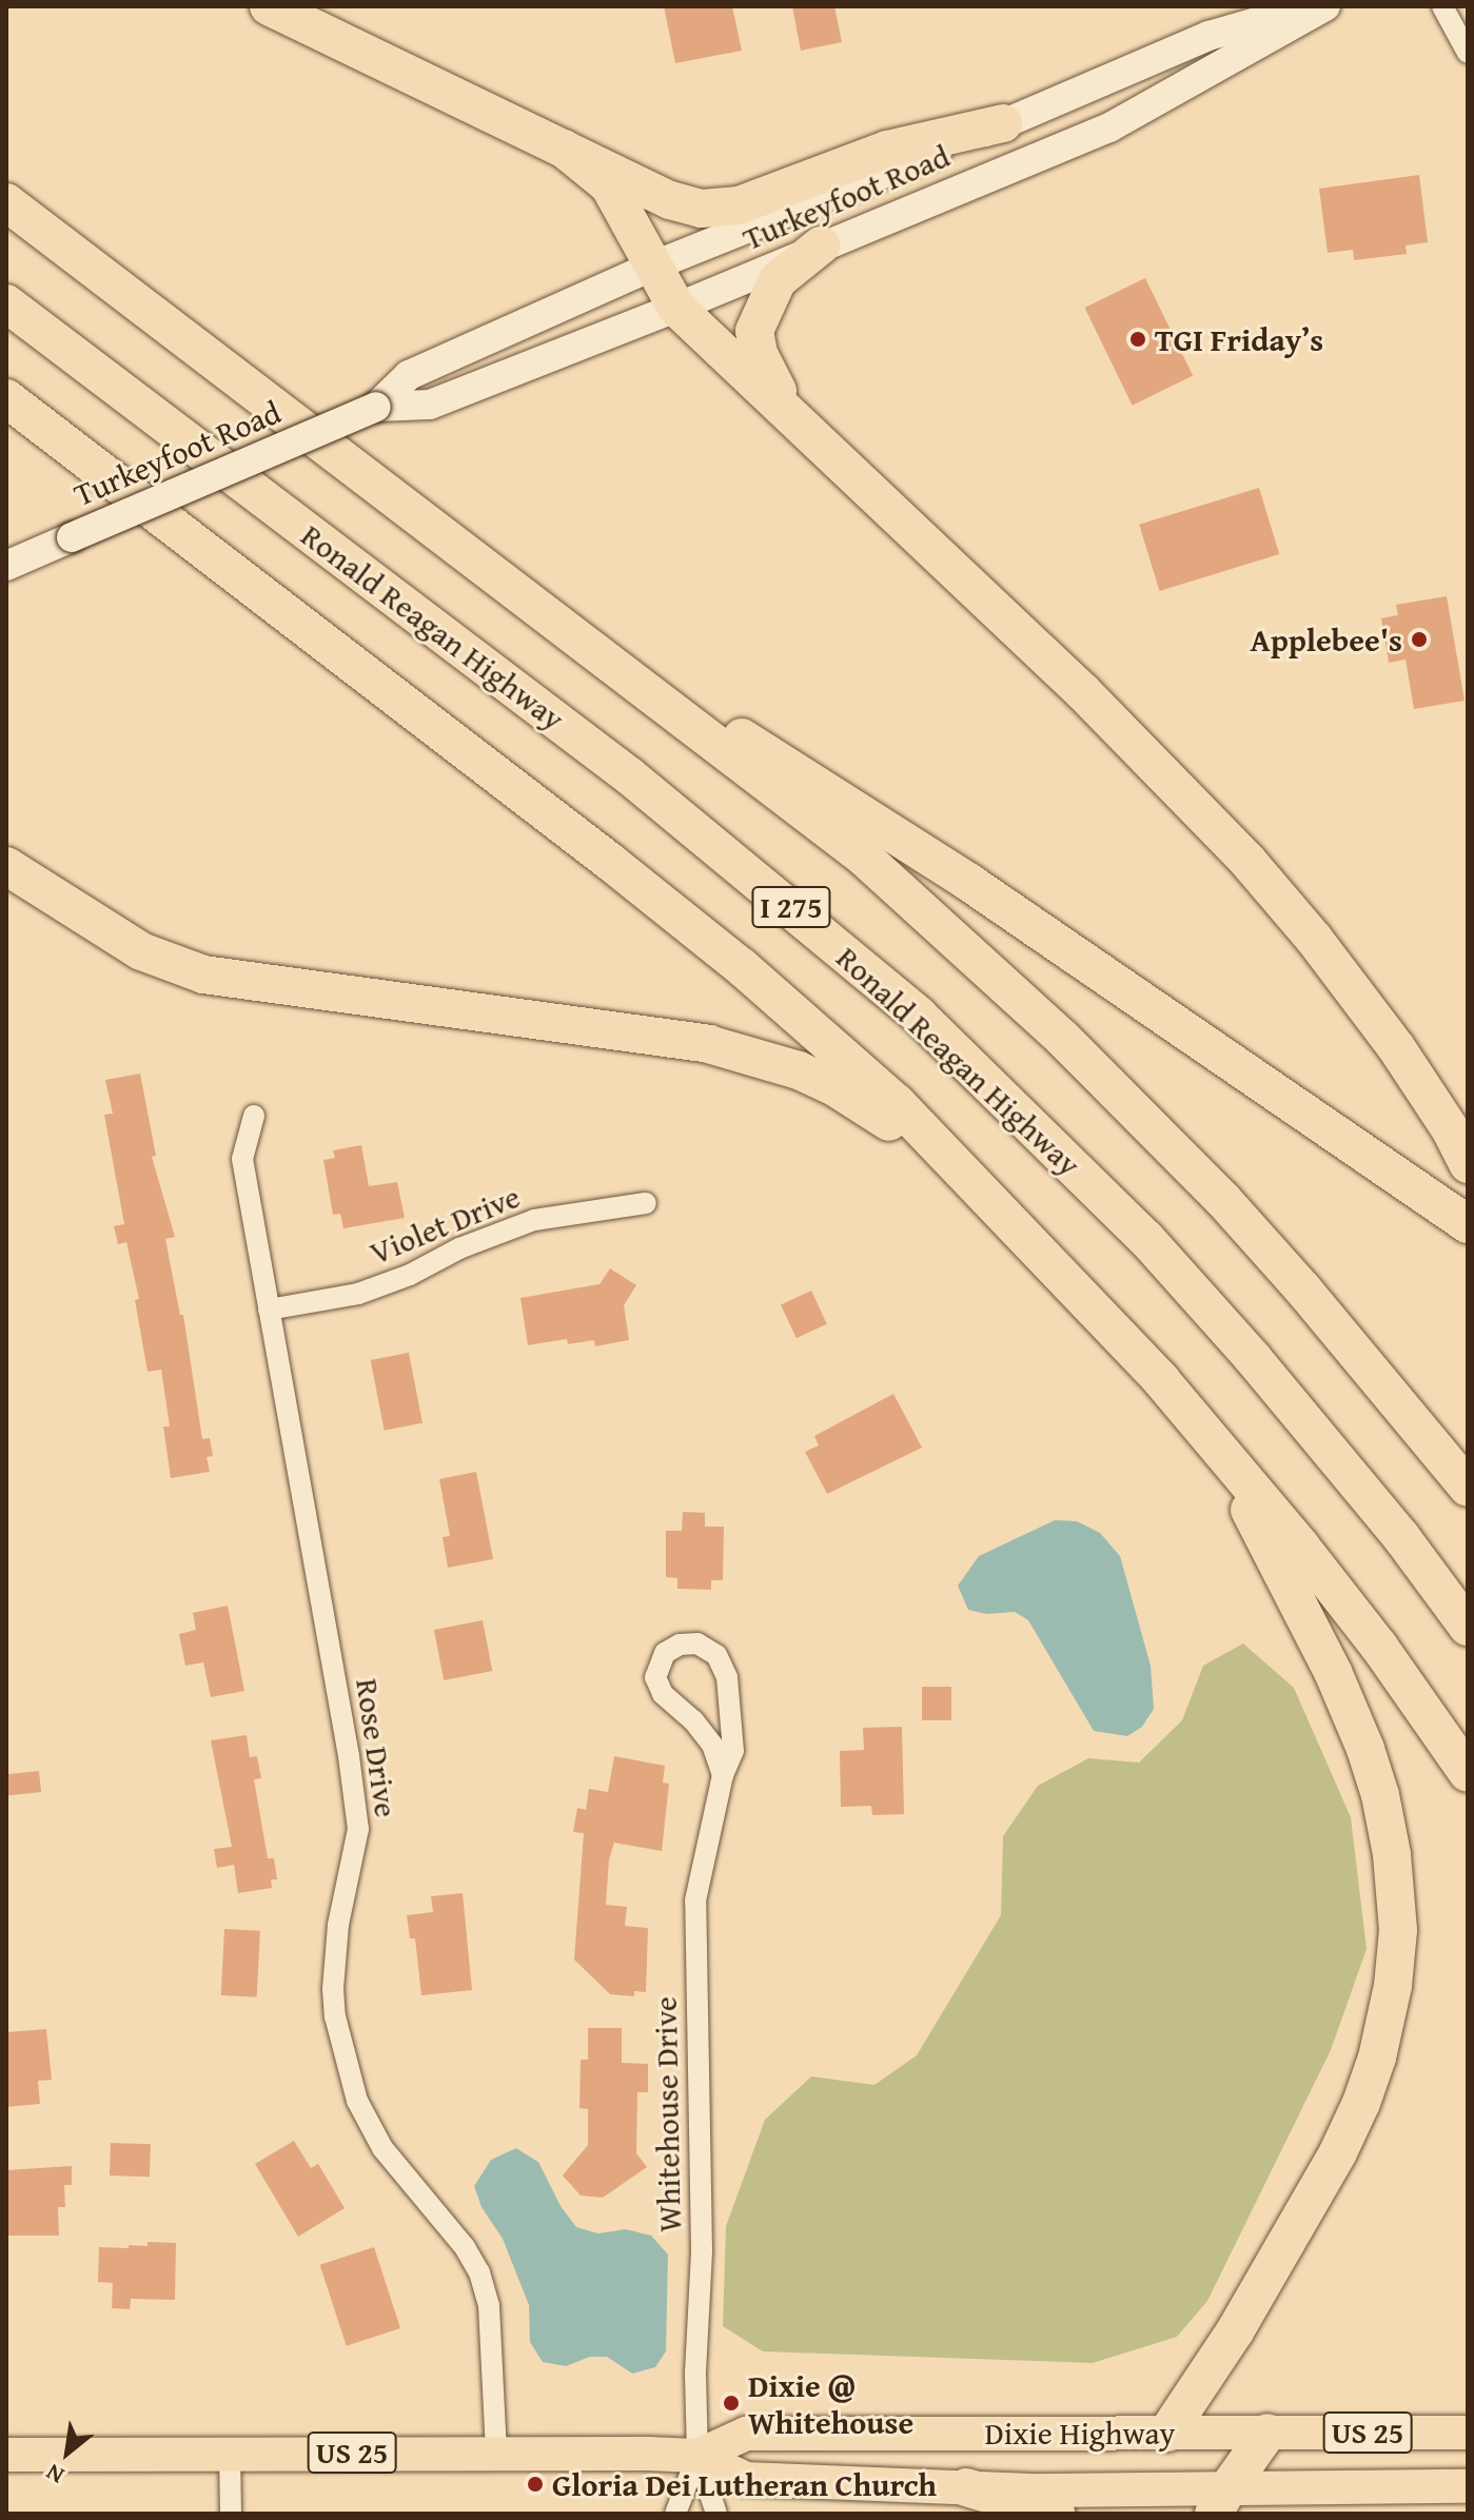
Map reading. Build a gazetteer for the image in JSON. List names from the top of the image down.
{
  "streets": {
    "highway": ["Ronald Reagan Highway", "I 275"],
    "main road": ["Turkeyfoot Road", "Dixie Highway", "US 25"],
    "street": ["Violet Drive", "Rose Drive", "Whitehouse Drive"]
  },
  "crossings": [
    ["Violet Drive", "Rose Drive"],
    ["Rose Drive", "Dixie Highway"],
    ["Whitehouse Drive", "Dixie Highway"]
  ],
  "places": [
    "TGI Friday’s",
    "Applebee's",
    "Dixie @ Whitehouse",
    "Gloria Dei Lutheran Church"
  ],
  "north": "bottom left"
}
